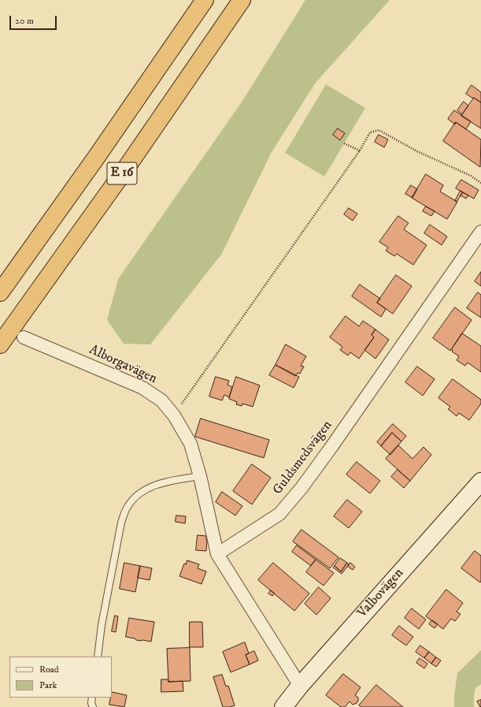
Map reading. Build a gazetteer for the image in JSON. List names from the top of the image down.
{
  "streets": {
    "highway": ["E 16"],
    "main road": ["Valbovägen"],
    "street": ["Alborgavägen", "Guldsmedsvägen"]
  },
  "crossings": [
    ["Alborgavägen", "Guldsmedsvägen"]
  ],
  "legend": ["Road", "Park"],
  "scale_bar": "20 m"
}
